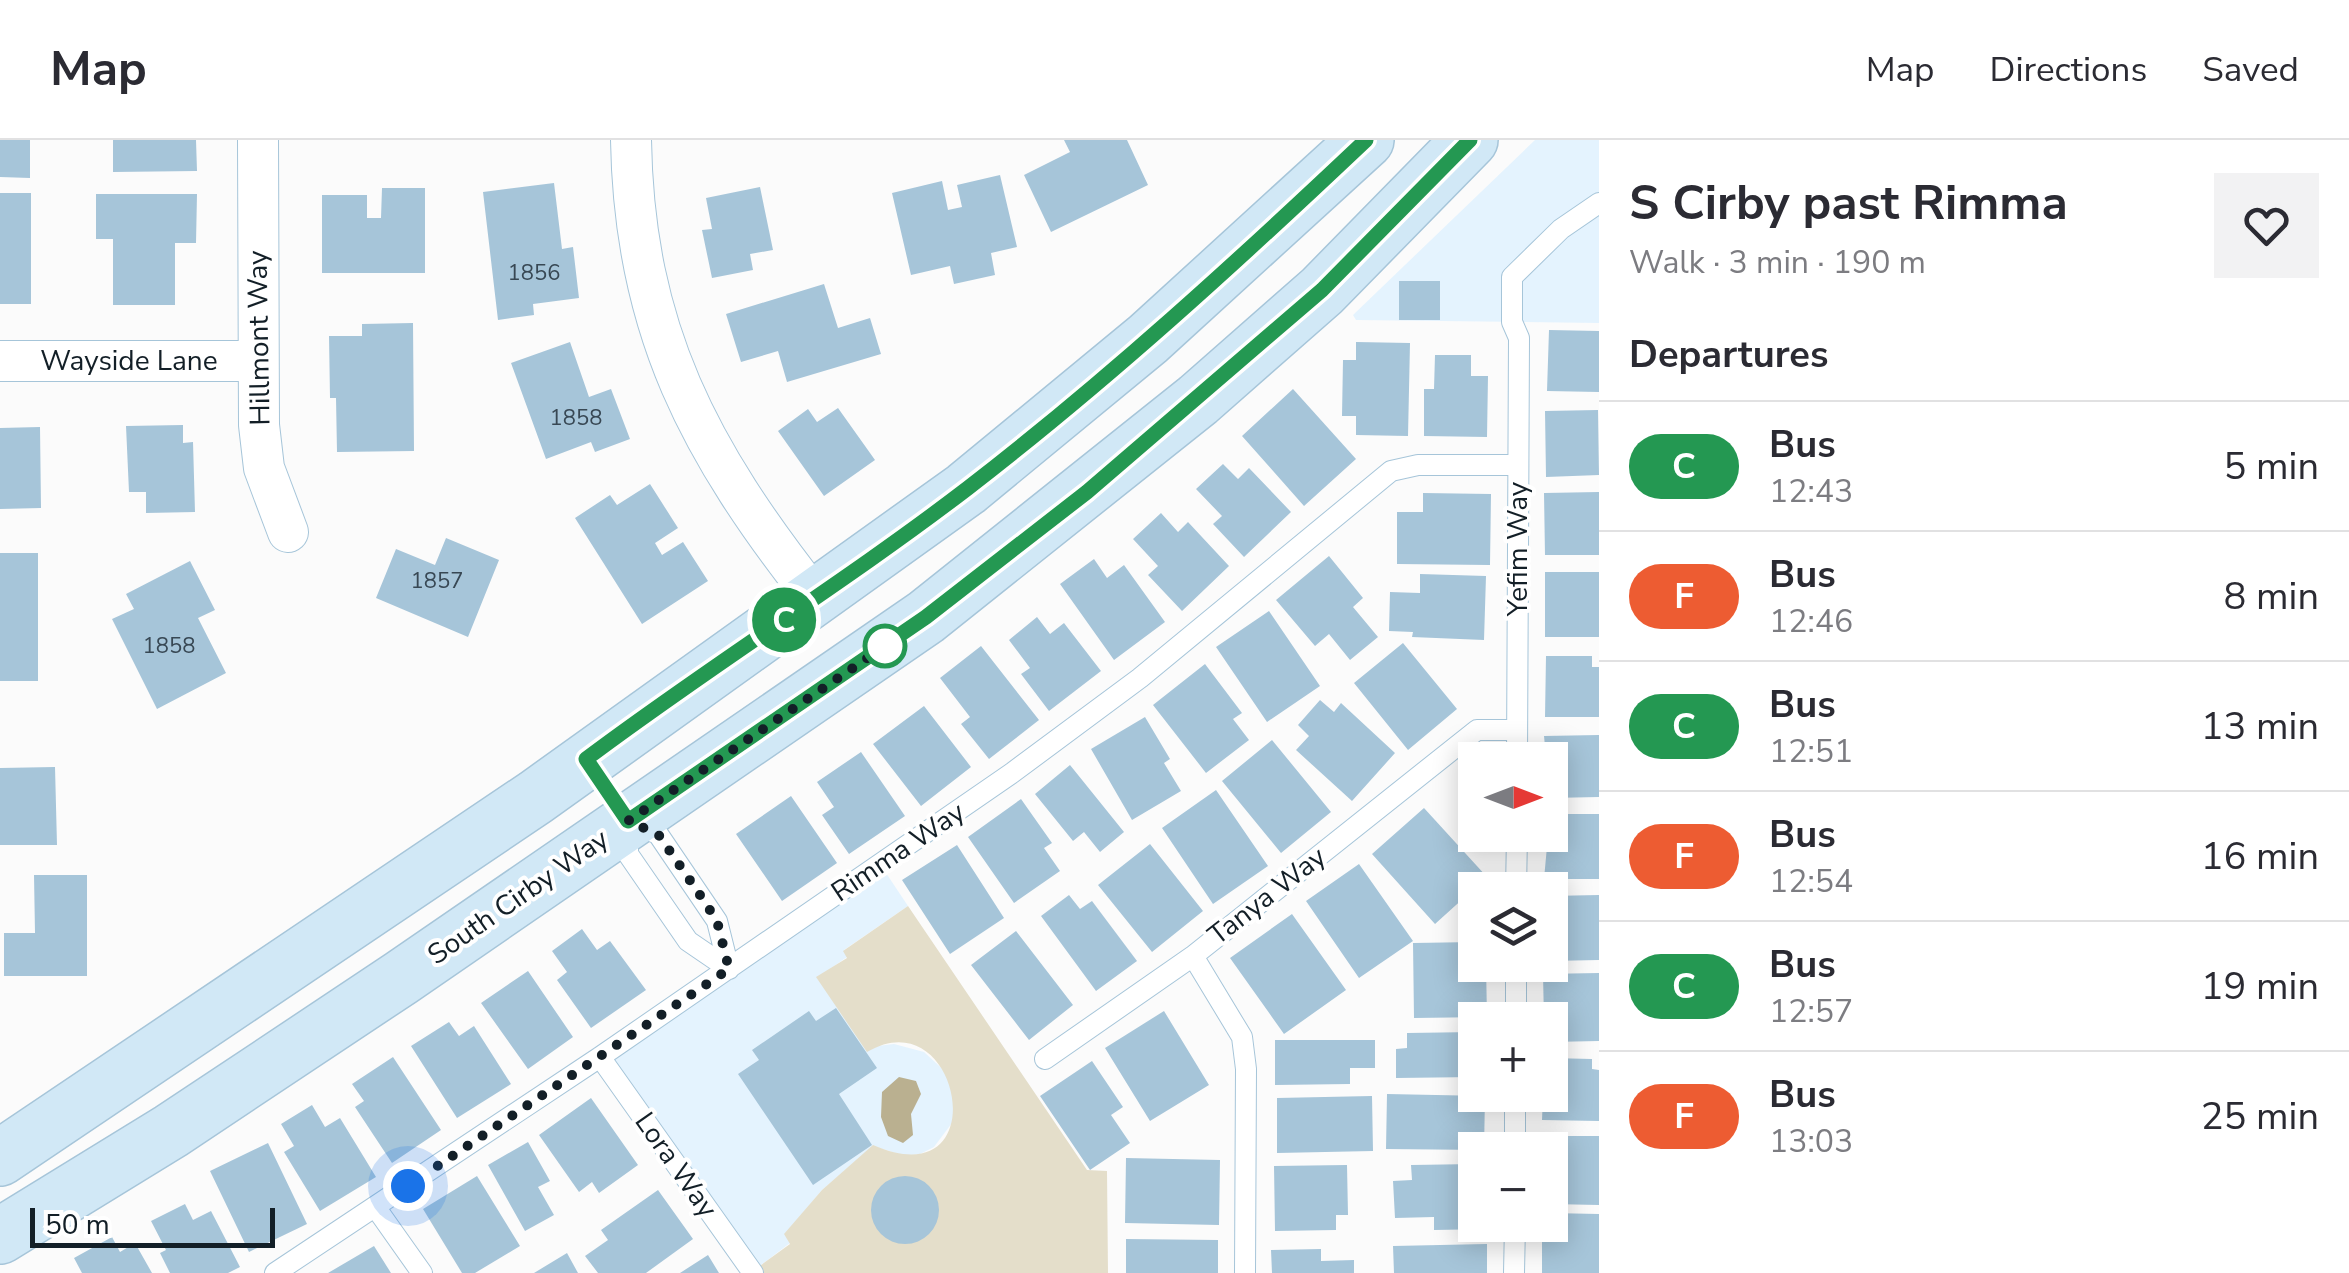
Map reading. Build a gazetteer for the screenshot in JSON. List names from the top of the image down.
{
  "streets": {
    "main road": ["South Cirby Way"],
    "street": ["Hillmont Way", "Wayside Lane"],
    "lane": [
      "Yefim Way",
      "Rimma Way",
      "Tanya Way",
      "Lora Way"
    ]
  },
  "crossings": [
    ["Hillmont Way", "Wayside Lane"],
    ["Yefim Way", "Rimma Way"],
    ["Yefim Way", "Tanya Way"],
    ["Rimma Way", "Lora Way"]
  ],
  "lines": ["bus line C"],
  "house_numbers": [
    "1856",
    "1858",
    "1857",
    "1858"
  ],
  "scale_bar": "50 m",
  "north": "right",
  "page": {
    "header": "Map",
    "nav": ["Map", "Directions", "Saved"],
    "on_map": "C",
    "heading": [
      ["S Cirby past Rimma", "Walk · 3 min · 190 m"],
      "Departures"
    ],
    "list": [
      {
        "mark": "C",
        "name": "Bus",
        "note": "12:43",
        "value": "5 min"
      },
      {
        "mark": "F",
        "name": "Bus",
        "note": "12:46",
        "value": "8 min"
      },
      {
        "mark": "C",
        "name": "Bus",
        "note": "12:51",
        "value": "13 min"
      },
      {
        "mark": "F",
        "name": "Bus",
        "note": "12:54",
        "value": "16 min"
      },
      {
        "mark": "C",
        "name": "Bus",
        "note": "12:57",
        "value": "19 min"
      },
      {
        "mark": "F",
        "name": "Bus",
        "note": "13:03",
        "value": "25 min"
      }
    ],
    "map_buttons": ["+", "−"],
    "scale": "50 m"
  }
}
